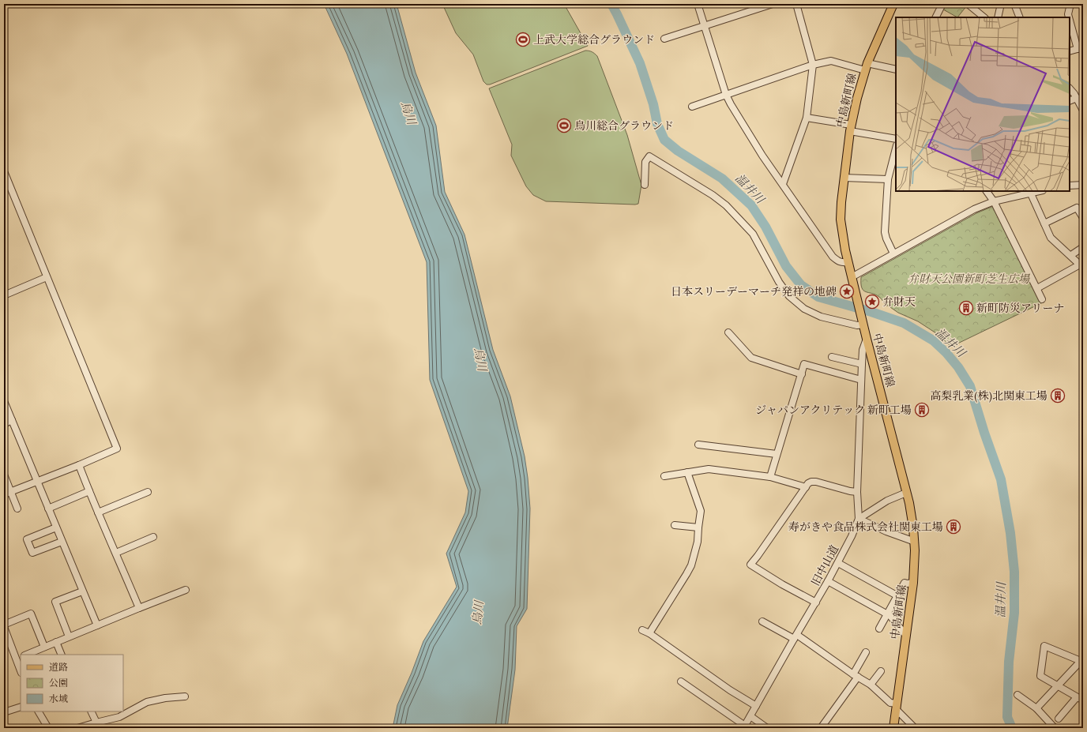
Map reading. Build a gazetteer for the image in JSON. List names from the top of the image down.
{
  "streets": {
    "main road": ["中島新町線"],
    "street": ["旧中山道"]
  },
  "crossings": [
    ["中島新町線", "旧中山道"]
  ],
  "water": ["烏川", "温井川"],
  "parks": ["弁財天公園新町芝生広場"],
  "places": {
    "sports": ["上武大学総合グラウンド", "烏川総合グラウンド"],
    "place": ["日本スリーデーマーチ発祥の地碑", "弁財天"],
    "building": [
      "新町防災アリーナ",
      "高梨乳業(株)北関東工場",
      "ジャパンアクリテック 新町工場",
      "寿がきや食品株式会社関東工場"
    ]
  },
  "legend": ["道路", "公園", "水域"]
}
